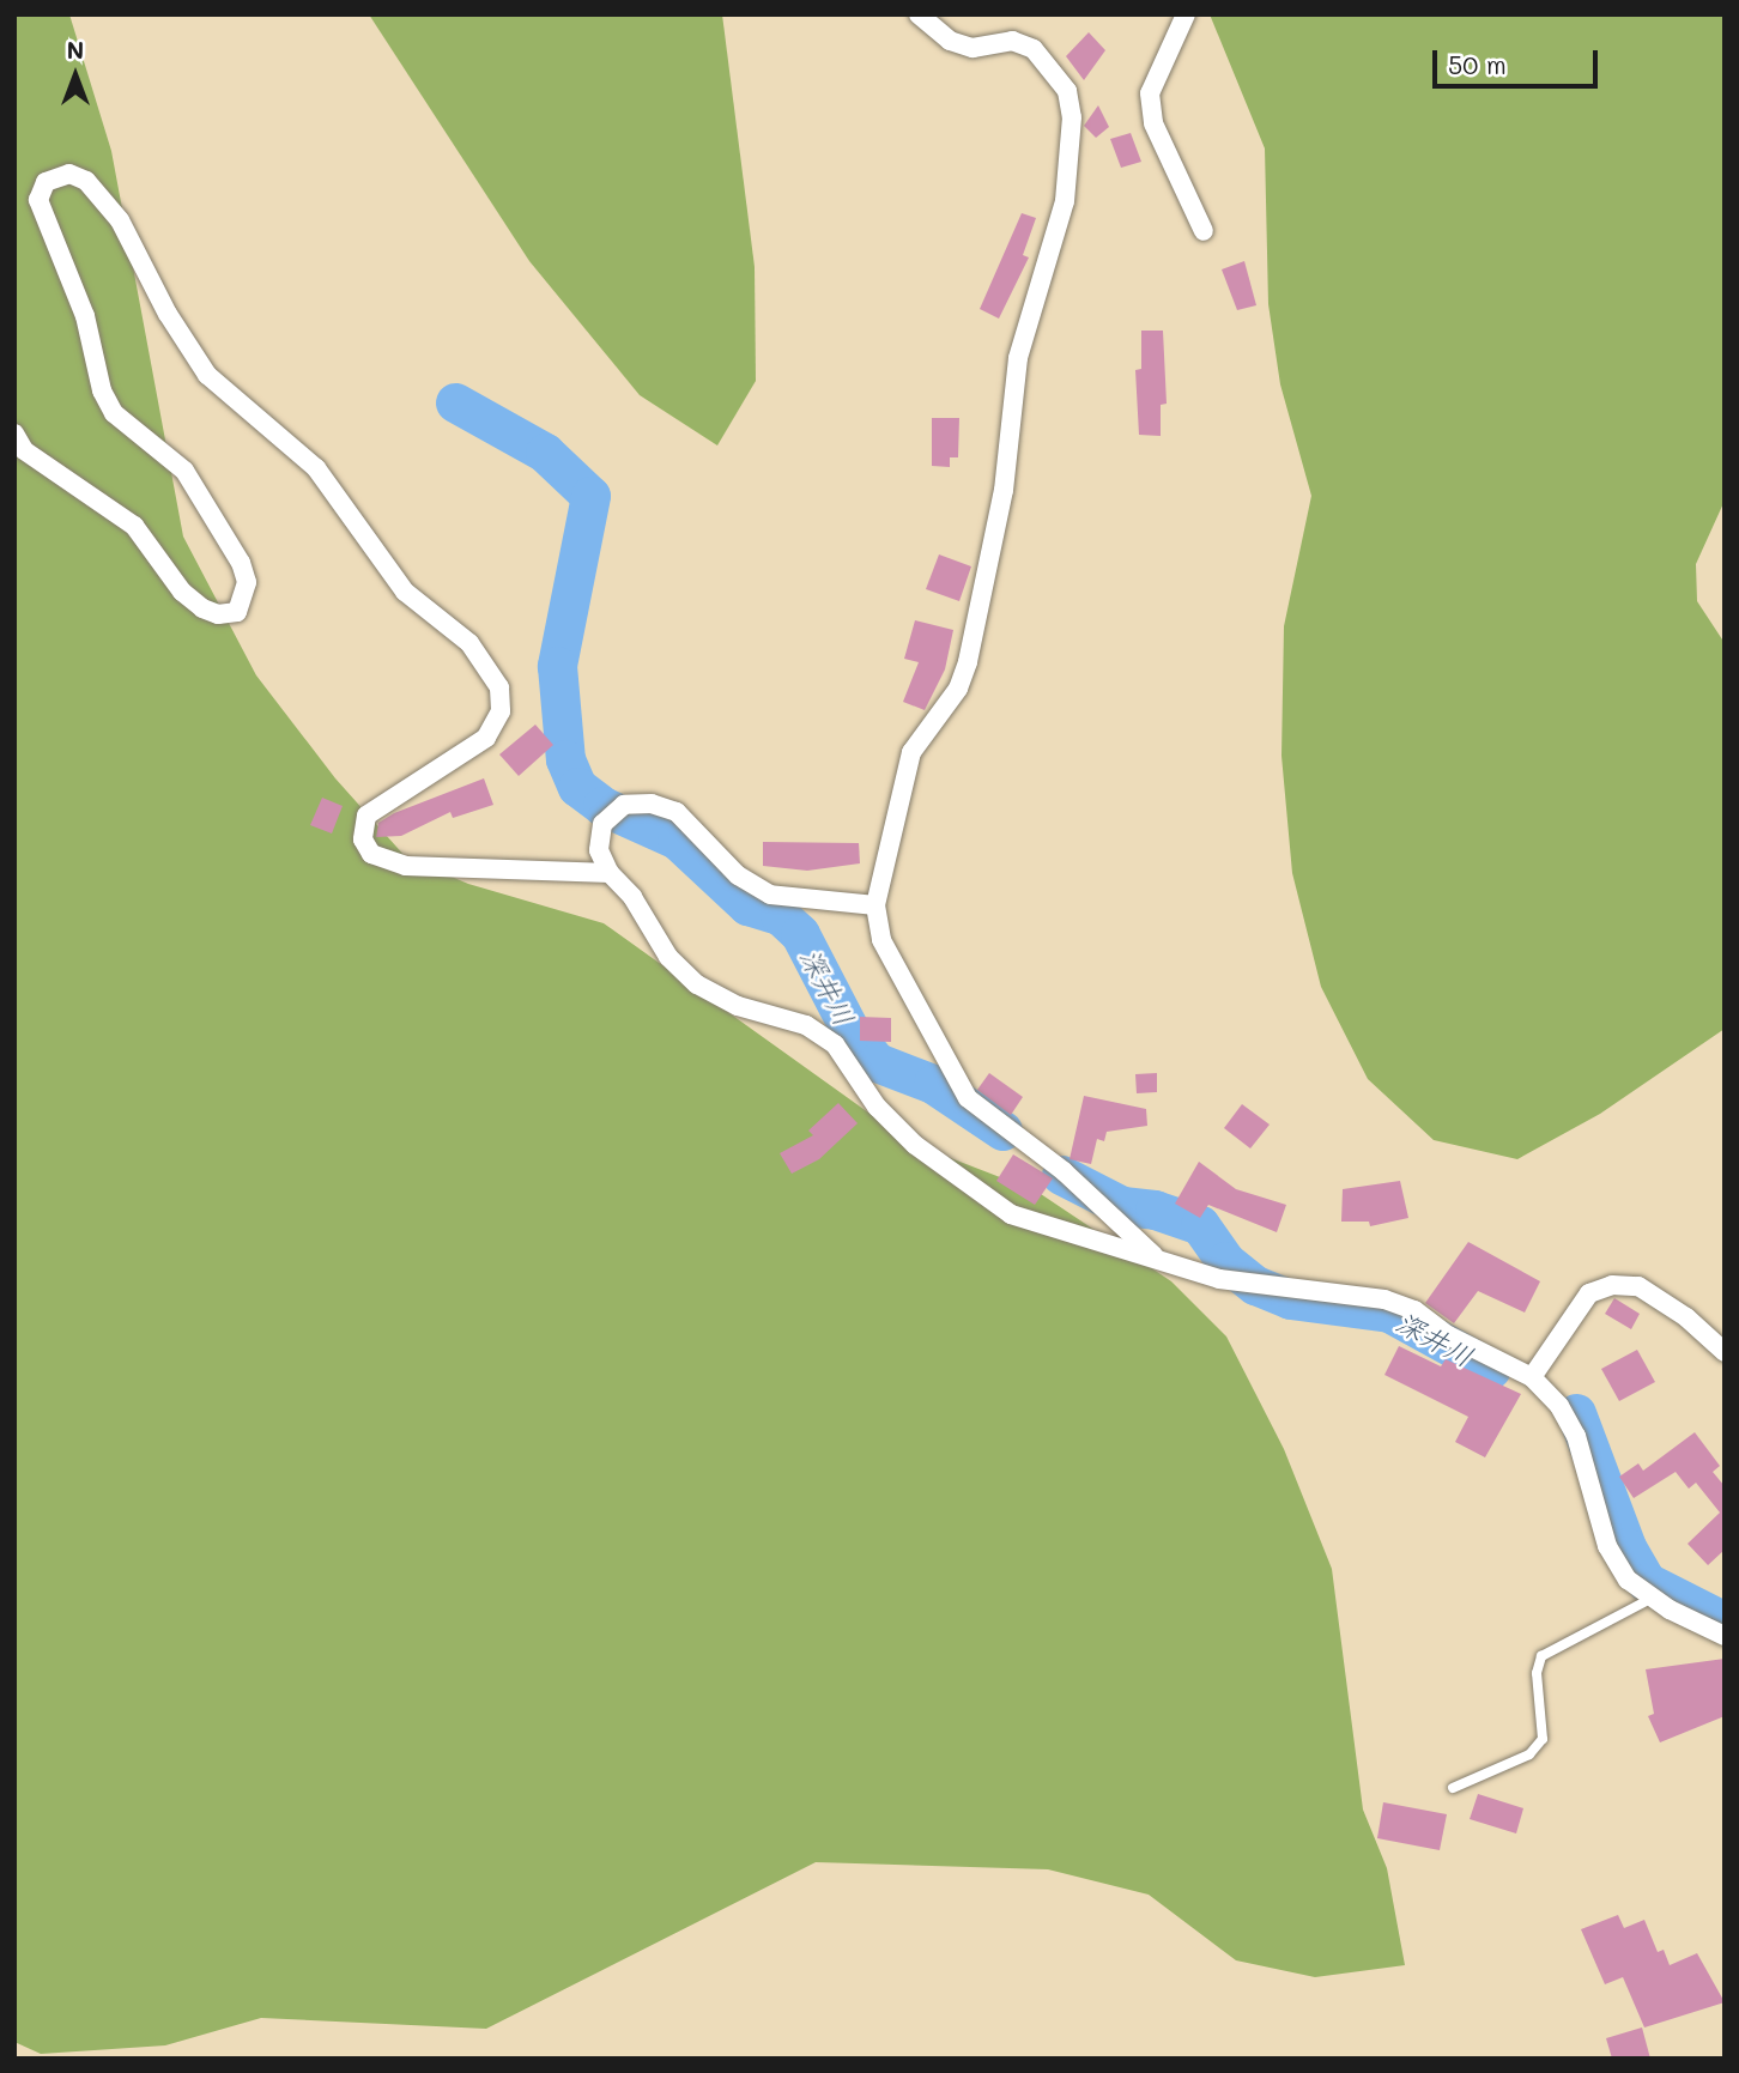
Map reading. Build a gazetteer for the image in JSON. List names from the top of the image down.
{
  "water": ["深井川"],
  "scale_bar": "50 m",
  "north": "top"
}
